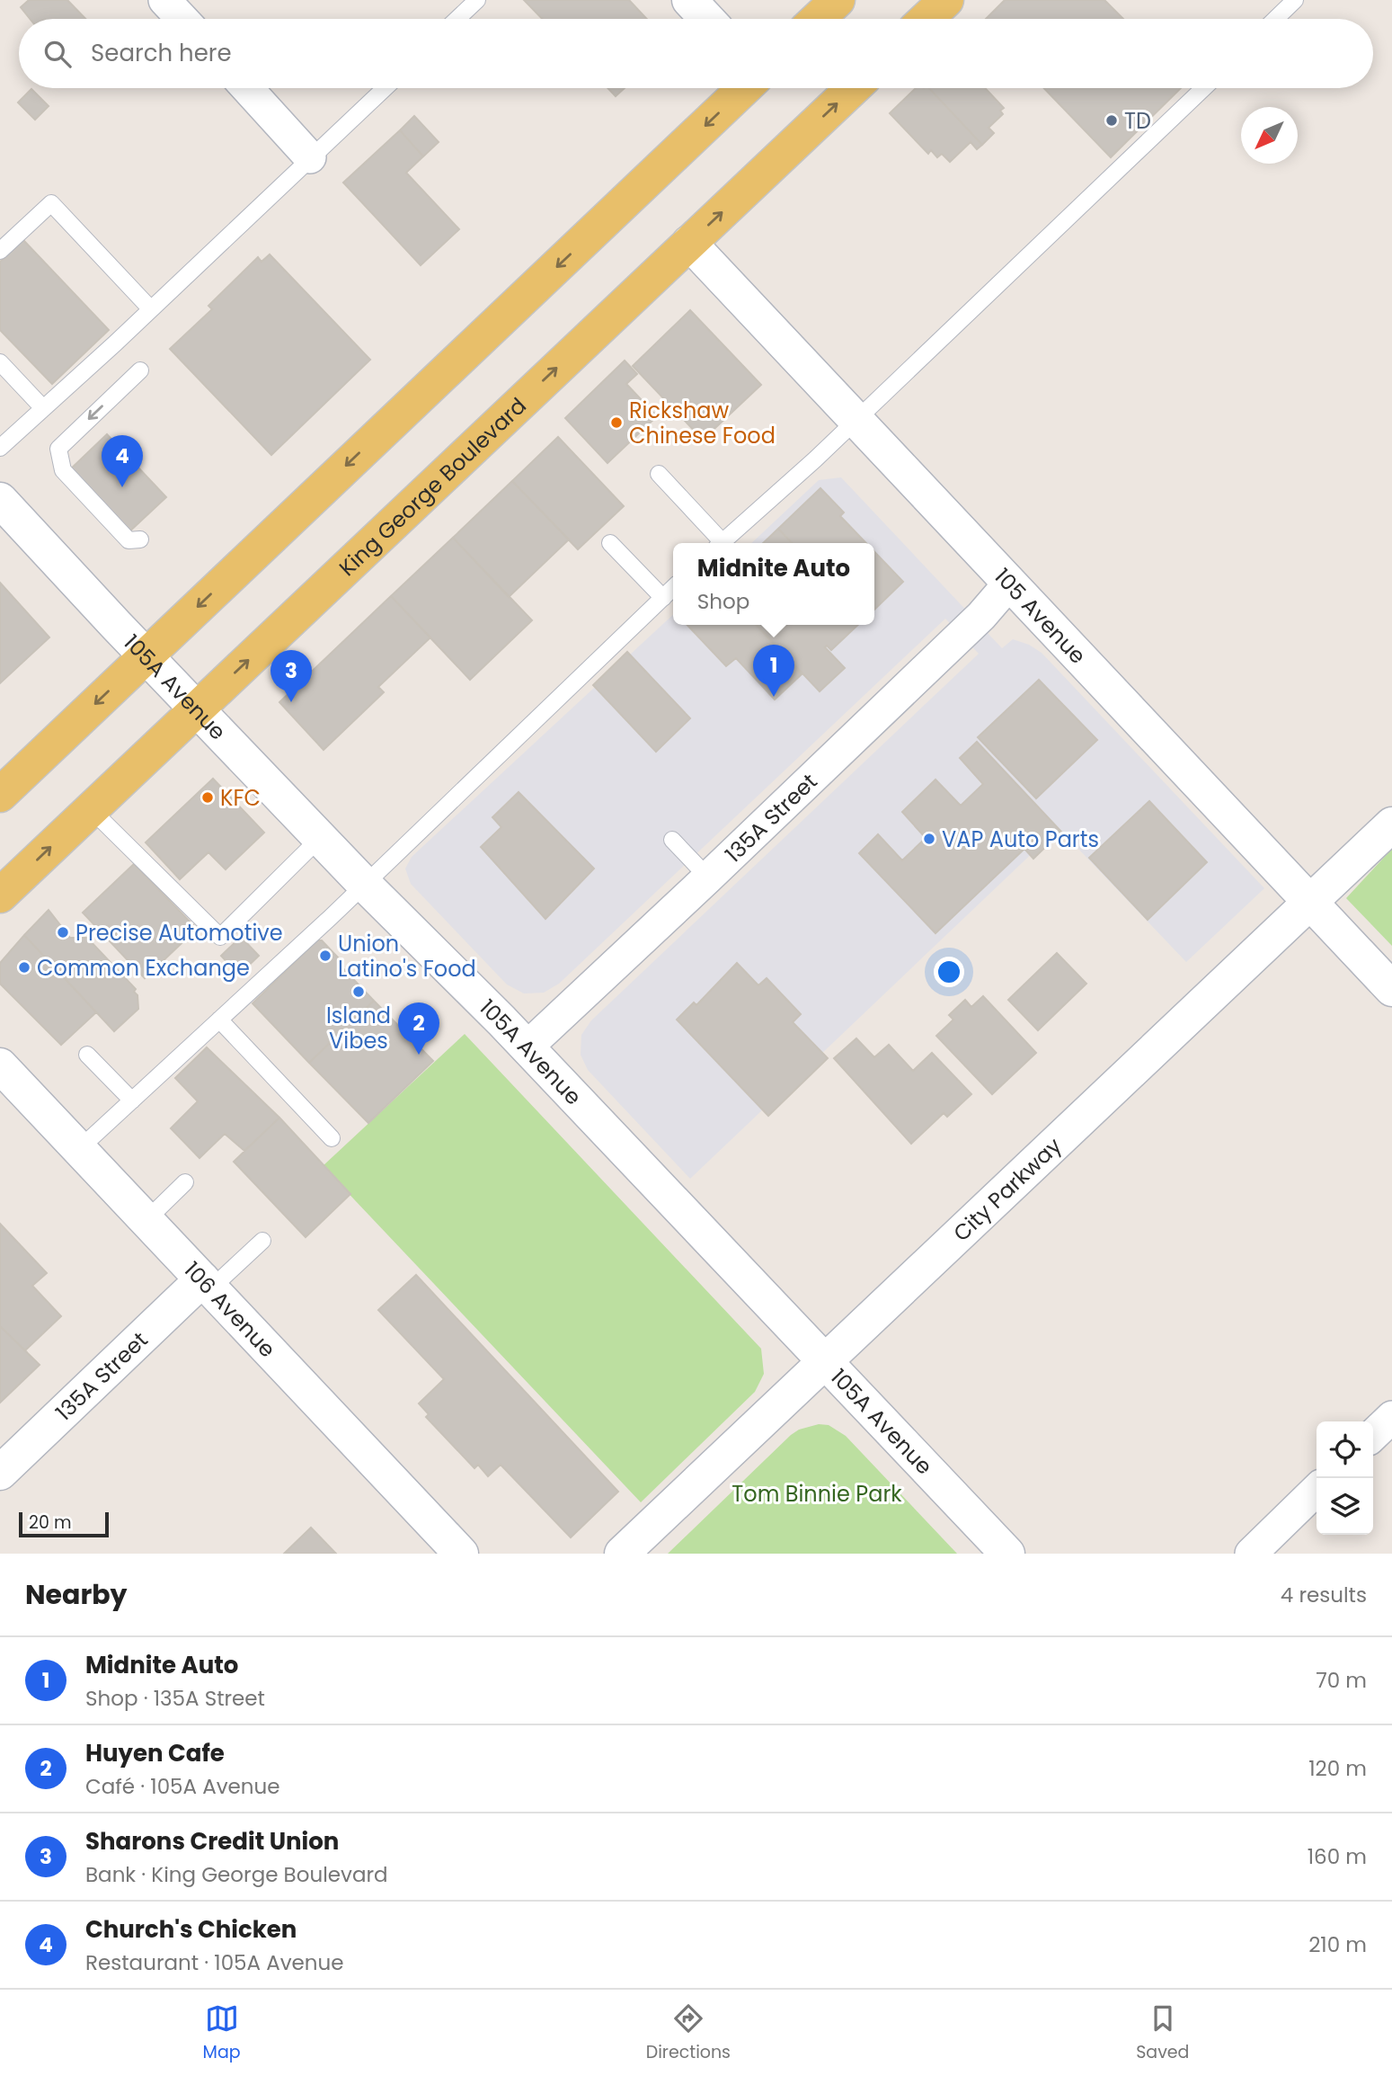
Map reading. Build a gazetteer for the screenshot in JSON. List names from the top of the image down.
{
  "streets": {
    "main road": ["King George Boulevard"],
    "street": [
      "105 Avenue",
      "105A Avenue",
      "135A Street",
      "City Parkway",
      "106 Avenue"
    ]
  },
  "crossings": [
    ["King George Boulevard", "105 Avenue"],
    ["King George Boulevard", "105A Avenue"],
    ["105 Avenue", "135A Street"],
    ["105 Avenue", "City Parkway"],
    ["105A Avenue", "135A Street"],
    ["105A Avenue", "City Parkway"],
    ["135A Street", "106 Avenue"]
  ],
  "parks": ["Tom Binnie Park"],
  "places": [
    "TD",
    "Rickshaw Chinese Food",
    "KFC",
    "VAP Auto Parts",
    "Precise Automotive",
    "Union Latino's Food",
    "Common Exchange",
    "Island Vibes"
  ],
  "scale_bar": "20 m",
  "north": "bottom left",
  "page": {
    "search": "Search here",
    "pins": [
      "4",
      "1",
      "3",
      "2"
    ],
    "popup": ["Midnite Auto", "Shop"],
    "scale": "20 m",
    "heading": ["Nearby", "4 results"],
    "list": [
      {
        "mark": "1",
        "name": "Midnite Auto",
        "note": "Shop · 135A Street",
        "value": "70 m"
      },
      {
        "mark": "2",
        "name": "Huyen Cafe",
        "note": "Café · 105A Avenue",
        "value": "120 m"
      },
      {
        "mark": "3",
        "name": "Sharons Credit Union",
        "note": "Bank · King George Boulevard",
        "value": "160 m"
      },
      {
        "mark": "4",
        "name": "Church's Chicken",
        "note": "Restaurant · 105A Avenue",
        "value": "210 m"
      }
    ],
    "nav": ["Map", "Directions", "Saved"]
  }
}
